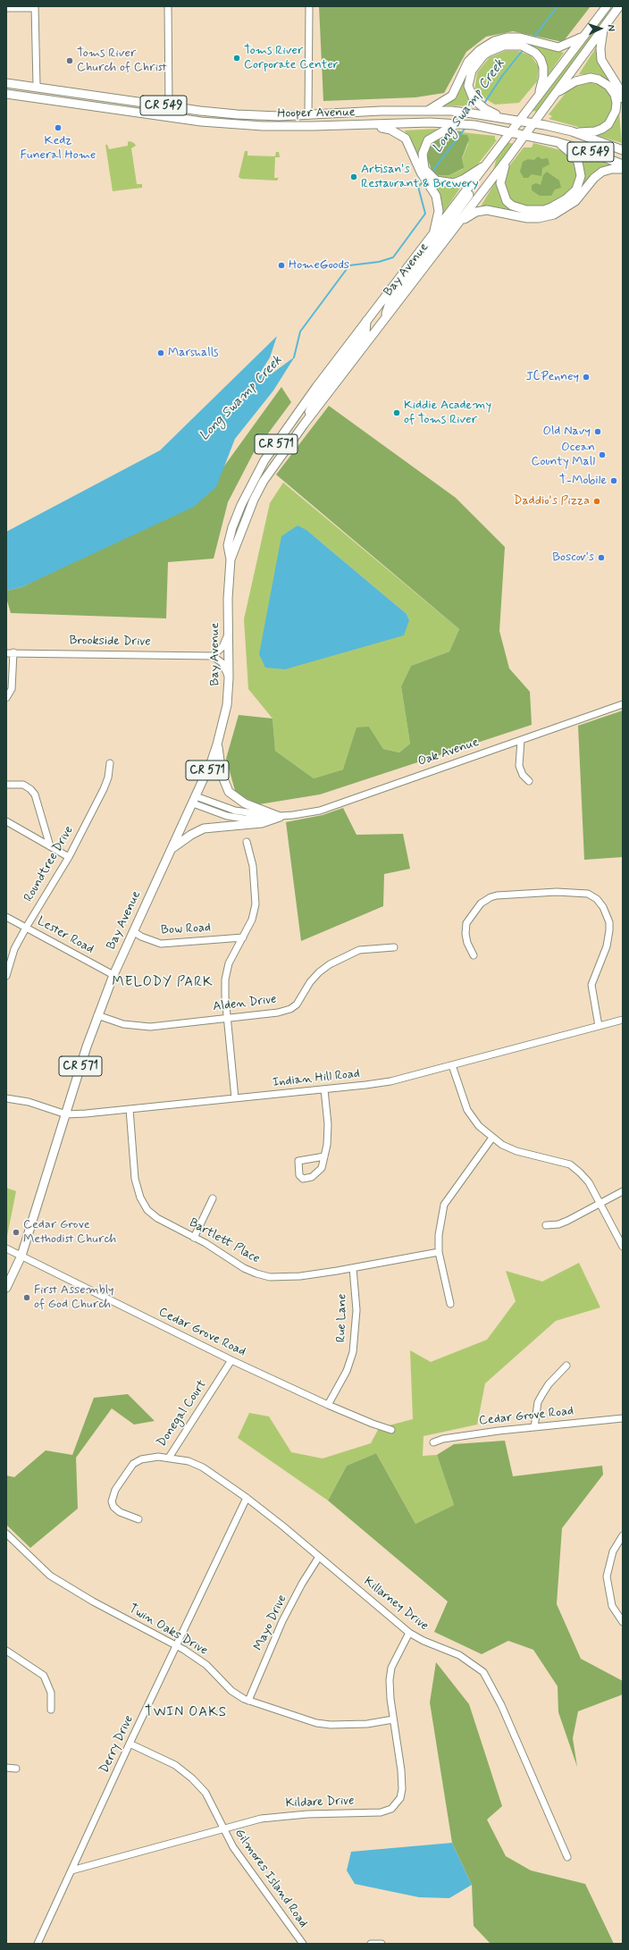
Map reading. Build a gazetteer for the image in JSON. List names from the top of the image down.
{
  "streets": {
    "main road": [
      "CR 549",
      "Hooper Avenue",
      "Bay Avenue",
      "CR 571"
    ],
    "street": [
      "Brookside Drive",
      "Oak Avenue",
      "Roundtree Drive",
      "Bow Road",
      "Lester Road",
      "Alden Drive",
      "Indian Hill Road",
      "Bartlett Place",
      "Rue Lane",
      "Cedar Grove Road",
      "Donegal Court",
      "Killarney Drive",
      "Mayo Drive",
      "Twin Oaks Drive",
      "Derry Drive",
      "Kildare Drive",
      "Gilmores Island Road"
    ]
  },
  "crossings": [
    ["CR 549", "Hooper Avenue"],
    ["CR 549", "Bay Avenue"],
    ["Hooper Avenue", "Bay Avenue"],
    ["Bay Avenue", "Oak Avenue"],
    ["Bay Avenue", "Bow Road"],
    ["Bay Avenue", "Lester Road"],
    ["Bay Avenue", "Alden Drive"],
    ["Bay Avenue", "Indian Hill Road"],
    ["Bay Avenue", "Cedar Grove Road"],
    ["Roundtree Drive", "Lester Road"],
    ["Indian Hill Road", "Bartlett Place"],
    ["Bartlett Place", "Rue Lane"],
    ["Rue Lane", "Cedar Grove Road"],
    ["Cedar Grove Road", "Donegal Court"],
    ["Donegal Court", "Killarney Drive"],
    ["Killarney Drive", "Mayo Drive"],
    ["Killarney Drive", "Derry Drive"],
    ["Killarney Drive", "Kildare Drive"],
    ["Mayo Drive", "Twin Oaks Drive"],
    ["Twin Oaks Drive", "Derry Drive"],
    ["Twin Oaks Drive", "Kildare Drive"],
    ["Derry Drive", "Kildare Drive"],
    ["Derry Drive", "Gilmores Island Road"],
    ["Kildare Drive", "Gilmores Island Road"]
  ],
  "districts": ["MELODY PARK", "TWIN OAKS"],
  "water": ["Long Swamp Creek"],
  "places": [
    "Toms River Corporate Center",
    "Toms River Church of Christ",
    "Kedz Funeral Home",
    "Artisan's Restaurant & Brewery",
    "HomeGoods",
    "Marshalls",
    "JCPenney",
    "Kiddie Academy of Toms River",
    "Old Navy",
    "Ocean County Mall",
    "T-Mobile",
    "Daddio's Pizza",
    "Boscov's",
    "Cedar Grove Methodist Church",
    "First Assembly of God Church"
  ],
  "north": "right"
}
